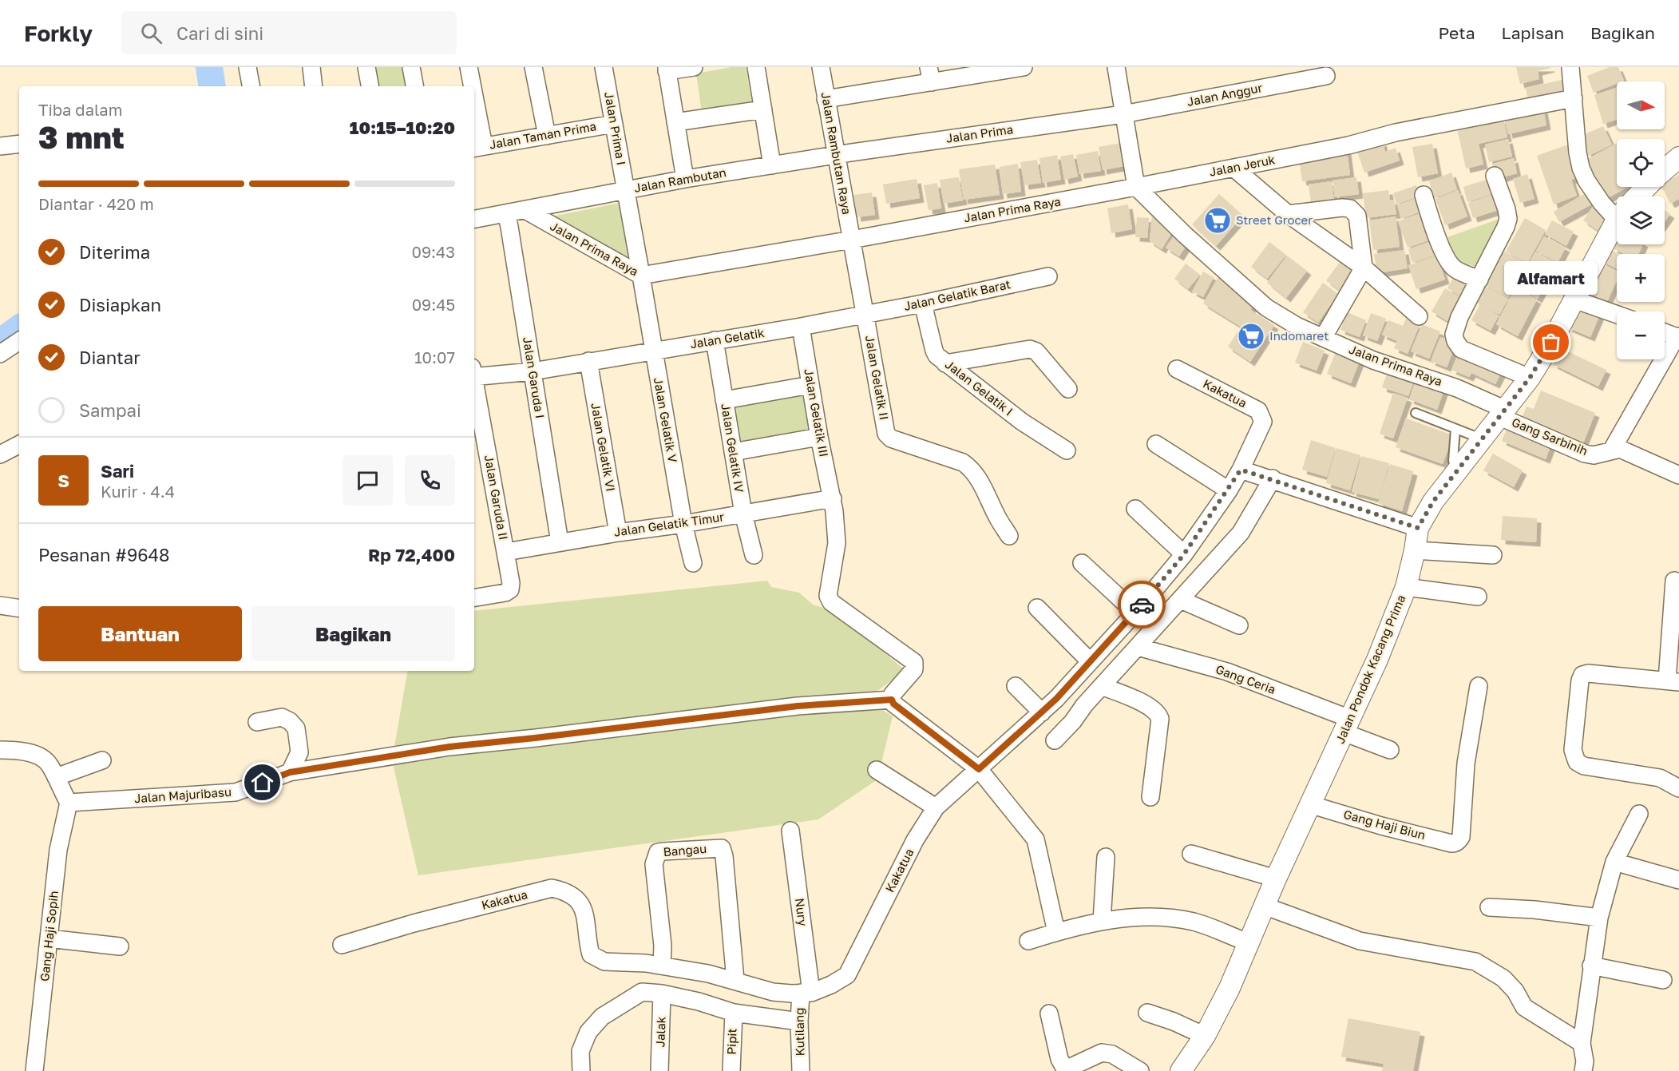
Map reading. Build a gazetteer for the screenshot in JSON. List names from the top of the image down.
{
  "streets": {
    "street": [
      "Jalan Anggur",
      "Jalan Prima I",
      "Jalan Prima",
      "Jalan Taman Prima",
      "Jalan Rambutan Raya",
      "Jalan Jeruk",
      "Jalan Rambutan",
      "Jalan Prima Raya",
      "Jalan Gelatik Barat",
      "Jalan Gelatik",
      "Jalan Garuda I",
      "Jalan Gelatik II",
      "Jalan Gelatik I",
      "Kakatua",
      "Jalan Gelatik III",
      "Jalan Gelatik V",
      "Gang Sarbinih",
      "Jalan Gelatik VI",
      "Jalan Gelatik IV",
      "Jalan Garuda II",
      "Jalan Gelatik Timur",
      "Jalan Pondok Kacang Prima",
      "Gang Ceria",
      "Jalan Majuribasu",
      "Gang Haji Biun",
      "Bangau",
      "Nury",
      "Gang Haji Sopih",
      "Jalak",
      "Kutilang",
      "Pipit"
    ]
  },
  "crossings": [
    ["Jalan Anggur", "Jalan Prima"],
    ["Jalan Prima I", "Jalan Taman Prima"],
    ["Jalan Prima I", "Jalan Rambutan"],
    ["Jalan Prima I", "Jalan Prima Raya"],
    ["Jalan Prima I", "Jalan Gelatik V"],
    ["Jalan Prima", "Jalan Rambutan Raya"],
    ["Jalan Prima", "Jalan Rambutan"],
    ["Jalan Rambutan Raya", "Jalan Rambutan"],
    ["Jalan Rambutan Raya", "Jalan Prima Raya"],
    ["Jalan Rambutan Raya", "Jalan Gelatik II"],
    ["Jalan Jeruk", "Jalan Prima Raya"],
    ["Jalan Rambutan", "Jalan Prima Raya"],
    ["Jalan Prima Raya", "Jalan Gelatik II"],
    ["Jalan Prima Raya", "Jalan Gelatik V"],
    ["Jalan Prima Raya", "Gang Sarbinih"],
    ["Jalan Prima Raya", "Jalan Pondok Kacang Prima"],
    ["Jalan Gelatik Barat", "Jalan Gelatik"],
    ["Jalan Gelatik Barat", "Jalan Gelatik II"],
    ["Jalan Gelatik Barat", "Jalan Gelatik I"],
    ["Jalan Gelatik", "Jalan Garuda I"],
    ["Jalan Gelatik", "Jalan Gelatik II"],
    ["Jalan Gelatik", "Jalan Gelatik III"],
    ["Jalan Gelatik", "Jalan Gelatik V"],
    ["Jalan Gelatik", "Jalan Gelatik VI"],
    ["Jalan Gelatik", "Jalan Gelatik IV"],
    ["Jalan Garuda I", "Jalan Gelatik Timur"],
    ["Kakatua", "Bangau"],
    ["Kakatua", "Nury"],
    ["Kakatua", "Kutilang"],
    ["Jalan Gelatik III", "Jalan Gelatik Timur"],
    ["Jalan Gelatik III", "Jalan Majuribasu"],
    ["Jalan Gelatik V", "Jalan Gelatik Timur"],
    ["Gang Sarbinih", "Jalan Pondok Kacang Prima"],
    ["Jalan Gelatik VI", "Jalan Gelatik Timur"],
    ["Jalan Gelatik IV", "Jalan Gelatik Timur"],
    ["Jalan Garuda II", "Jalan Gelatik Timur"],
    ["Jalan Pondok Kacang Prima", "Gang Ceria"],
    ["Jalan Pondok Kacang Prima", "Gang Haji Biun"],
    ["Jalan Majuribasu", "Gang Haji Sopih"],
    ["Nury", "Kutilang"]
  ],
  "places": {
    "supermarket": ["Street Grocer", "Indomaret"],
    "other": ["Alfamart"]
  },
  "north": "right",
  "page": {
    "header": "Forkly",
    "search": "Cari di sini",
    "nav": ["Peta", "Lapisan", "Bagikan"],
    "map_buttons": ["+", "−"],
    "heading": ["3 mnt", "Tiba dalam", "10:15–10:20"],
    "panel": [
      "Sari",
      "Kurir · 4.4",
      "Pesanan #9648",
      "Rp 72,400"
    ],
    "bar": "Diantar · 420 m",
    "list": [
      ["Diterima", "09:43"],
      ["Disiapkan", "09:45"],
      ["Diantar", "10:07"],
      "Sampai"
    ],
    "bubble": "Alfamart",
    "round": "S",
    "buttons": ["Bantuan", "Bagikan"]
  }
}
